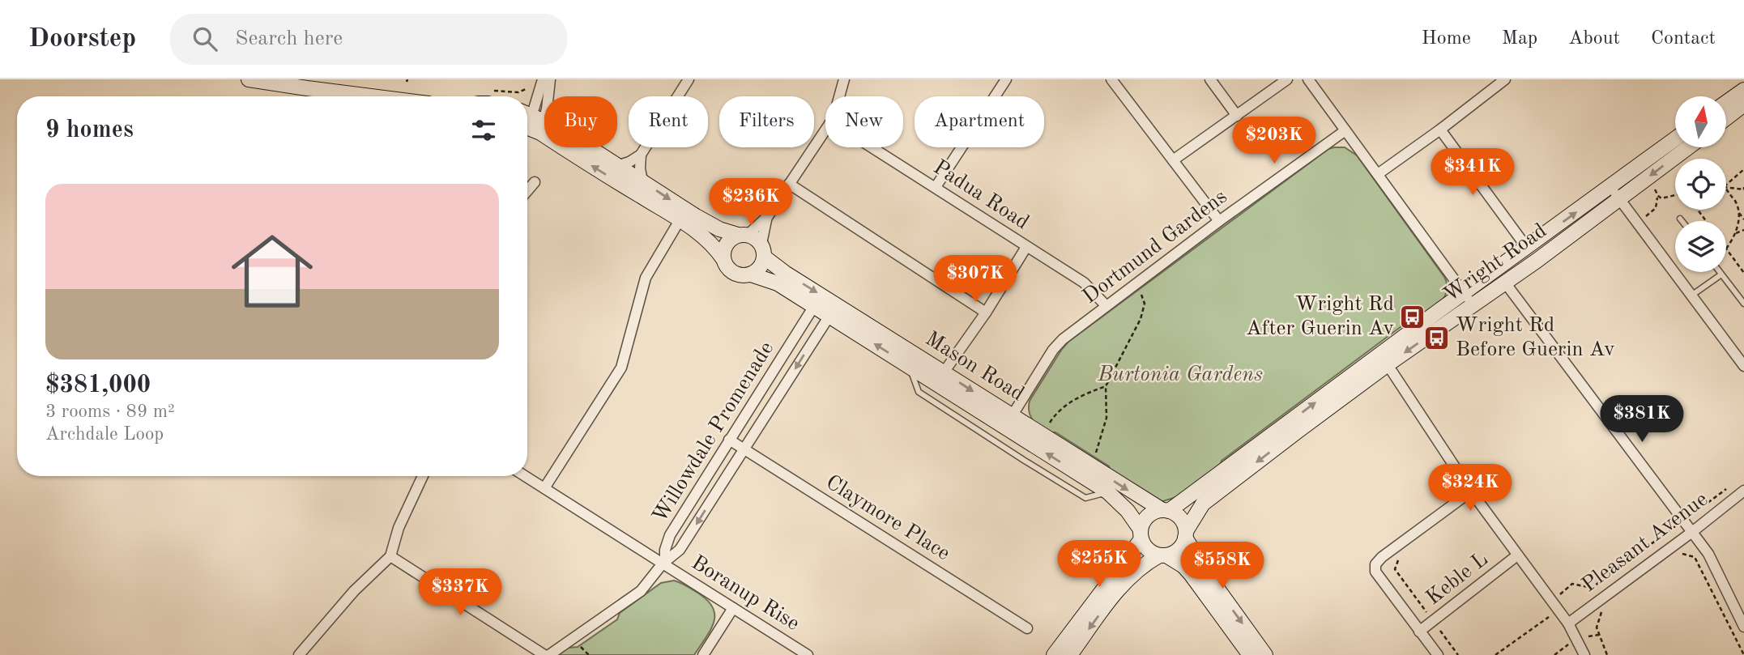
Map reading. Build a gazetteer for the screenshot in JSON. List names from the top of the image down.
{
  "streets": {
    "street": [
      "Padua Road",
      "Dortmund Gardens",
      "Wright Road",
      "Mason Road",
      "Willowdale Promenade",
      "Claymore Place",
      "Pleasant Avenue",
      "Keble L",
      "Boranup Rise"
    ]
  },
  "crossings": [
    ["Padua Road", "Dortmund Gardens"],
    ["Dortmund Gardens", "Mason Road"],
    ["Wright Road", "Mason Road"],
    ["Mason Road", "Willowdale Promenade"],
    ["Willowdale Promenade", "Claymore Place"],
    ["Willowdale Promenade", "Boranup Rise"]
  ],
  "parks": ["Burtonia Gardens"],
  "places": {
    "bus stop": ["Wright Rd After Guerin Av", "Wright Rd Before Guerin Av"]
  },
  "north": "top",
  "page": {
    "header": "Doorstep",
    "search": "Search here",
    "nav": [
      "Home",
      "Map",
      "About",
      "Contact"
    ],
    "chip": [
      "Buy",
      "Rent",
      "Filters",
      "New",
      "Apartment"
    ],
    "heading": "9 homes",
    "price": [
      "$203K",
      "$341K",
      "$236K",
      "$307K",
      "$381K",
      "$324K",
      "$255K",
      "$558K",
      "$337K"
    ],
    "list": [
      {
        "name": "$381,000",
        "note": "3 rooms · 89 m² · Archdale Loop"
      }
    ]
  }
}
